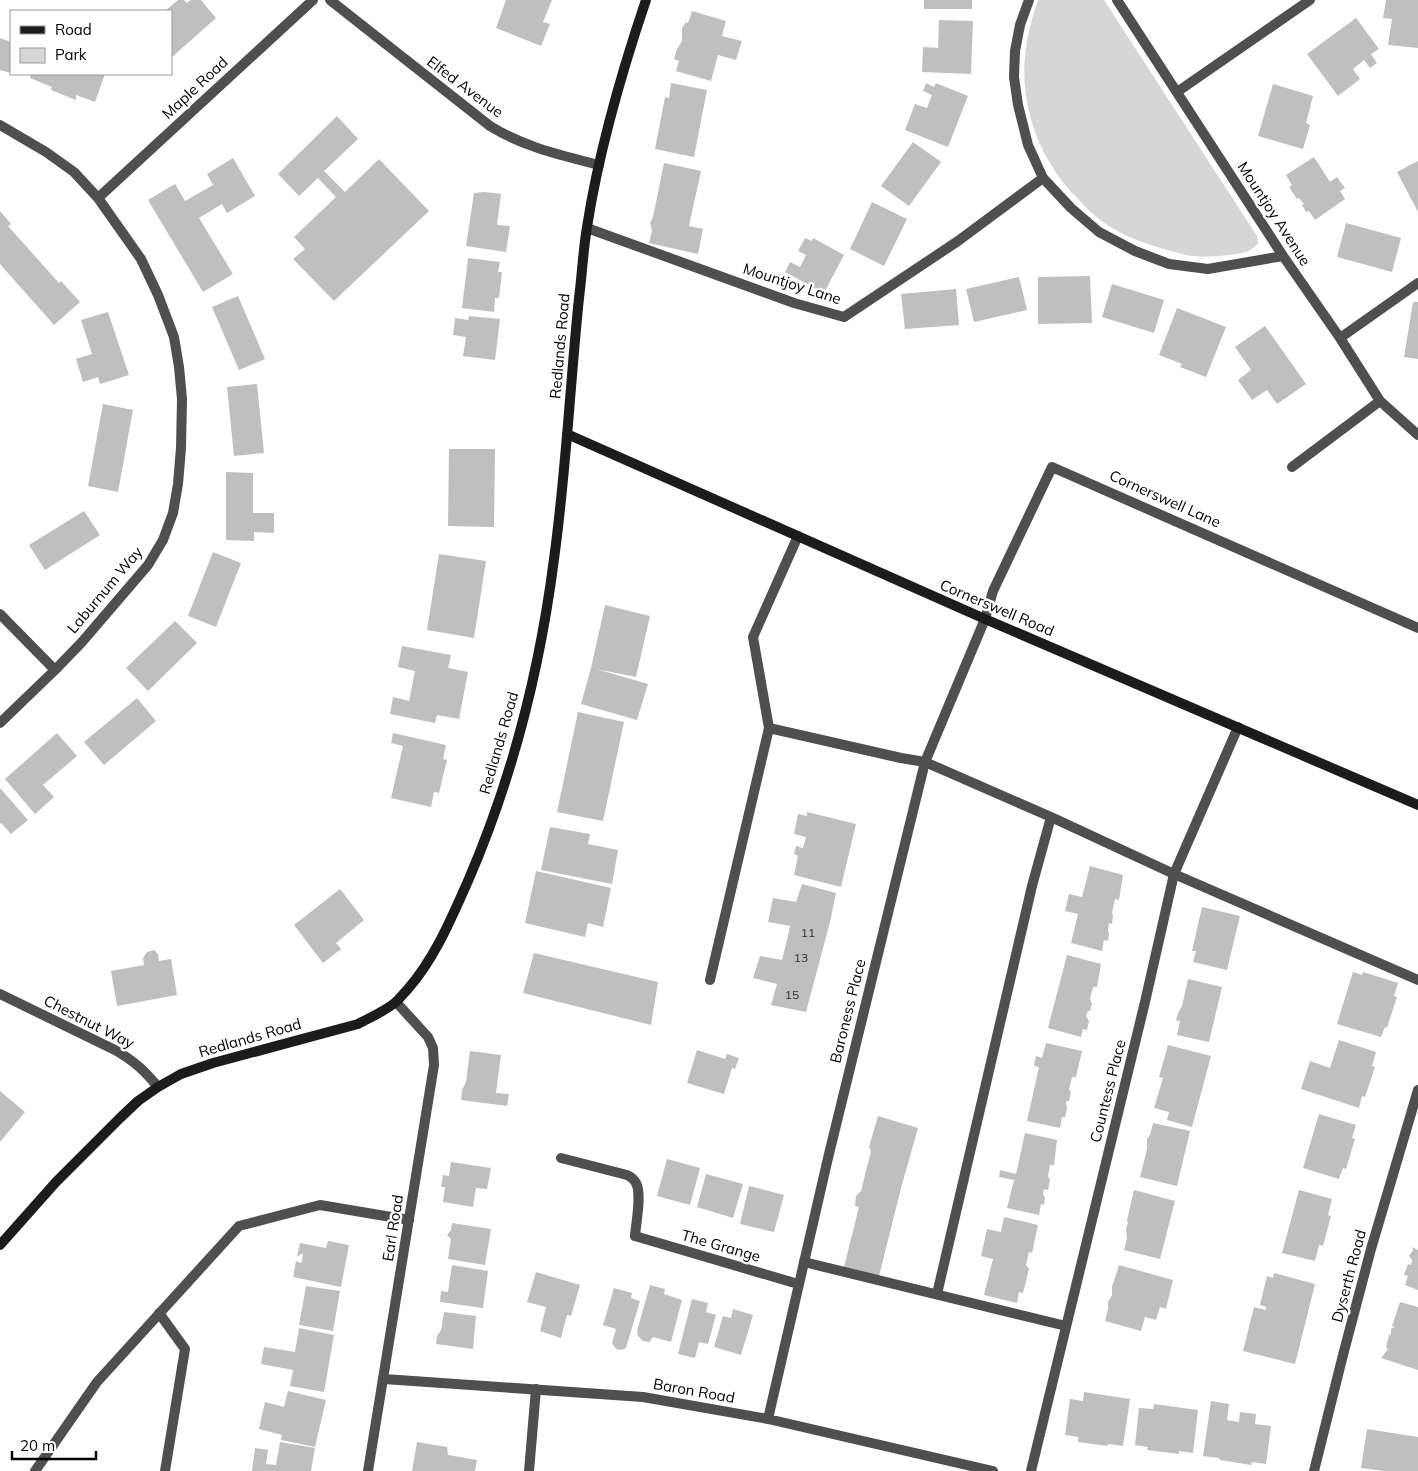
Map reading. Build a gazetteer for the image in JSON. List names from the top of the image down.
{
  "streets": {
    "main road": ["Redlands Road", "Cornerswell Road"],
    "street": [
      "Elfed Avenue",
      "Maple Road",
      "Mountjoy Avenue",
      "Mountjoy Lane",
      "Cornerswell Lane",
      "Laburnum Way",
      "Baroness Place",
      "Chestnut Way",
      "Countess Place",
      "Earl Road",
      "The Grange",
      "Dyserth Road",
      "Baron Road"
    ]
  },
  "crossings": [
    ["Elfed Avenue", "Redlands Road"],
    ["Maple Road", "Laburnum Way"],
    ["Mountjoy Lane", "Redlands Road"],
    ["Redlands Road", "Cornerswell Road"],
    ["Redlands Road", "Chestnut Way"],
    ["Redlands Road", "Earl Road"],
    ["Cornerswell Lane", "Cornerswell Road"],
    ["Cornerswell Lane", "Baroness Place"],
    ["Cornerswell Road", "Baroness Place"],
    ["Cornerswell Road", "Countess Place"],
    ["Baroness Place", "The Grange"],
    ["Baroness Place", "Baron Road"],
    ["Earl Road", "Baron Road"]
  ],
  "house_numbers": ["11", "13", "15"],
  "legend": ["Road", "Park"],
  "scale_bar": "20 m"
}
